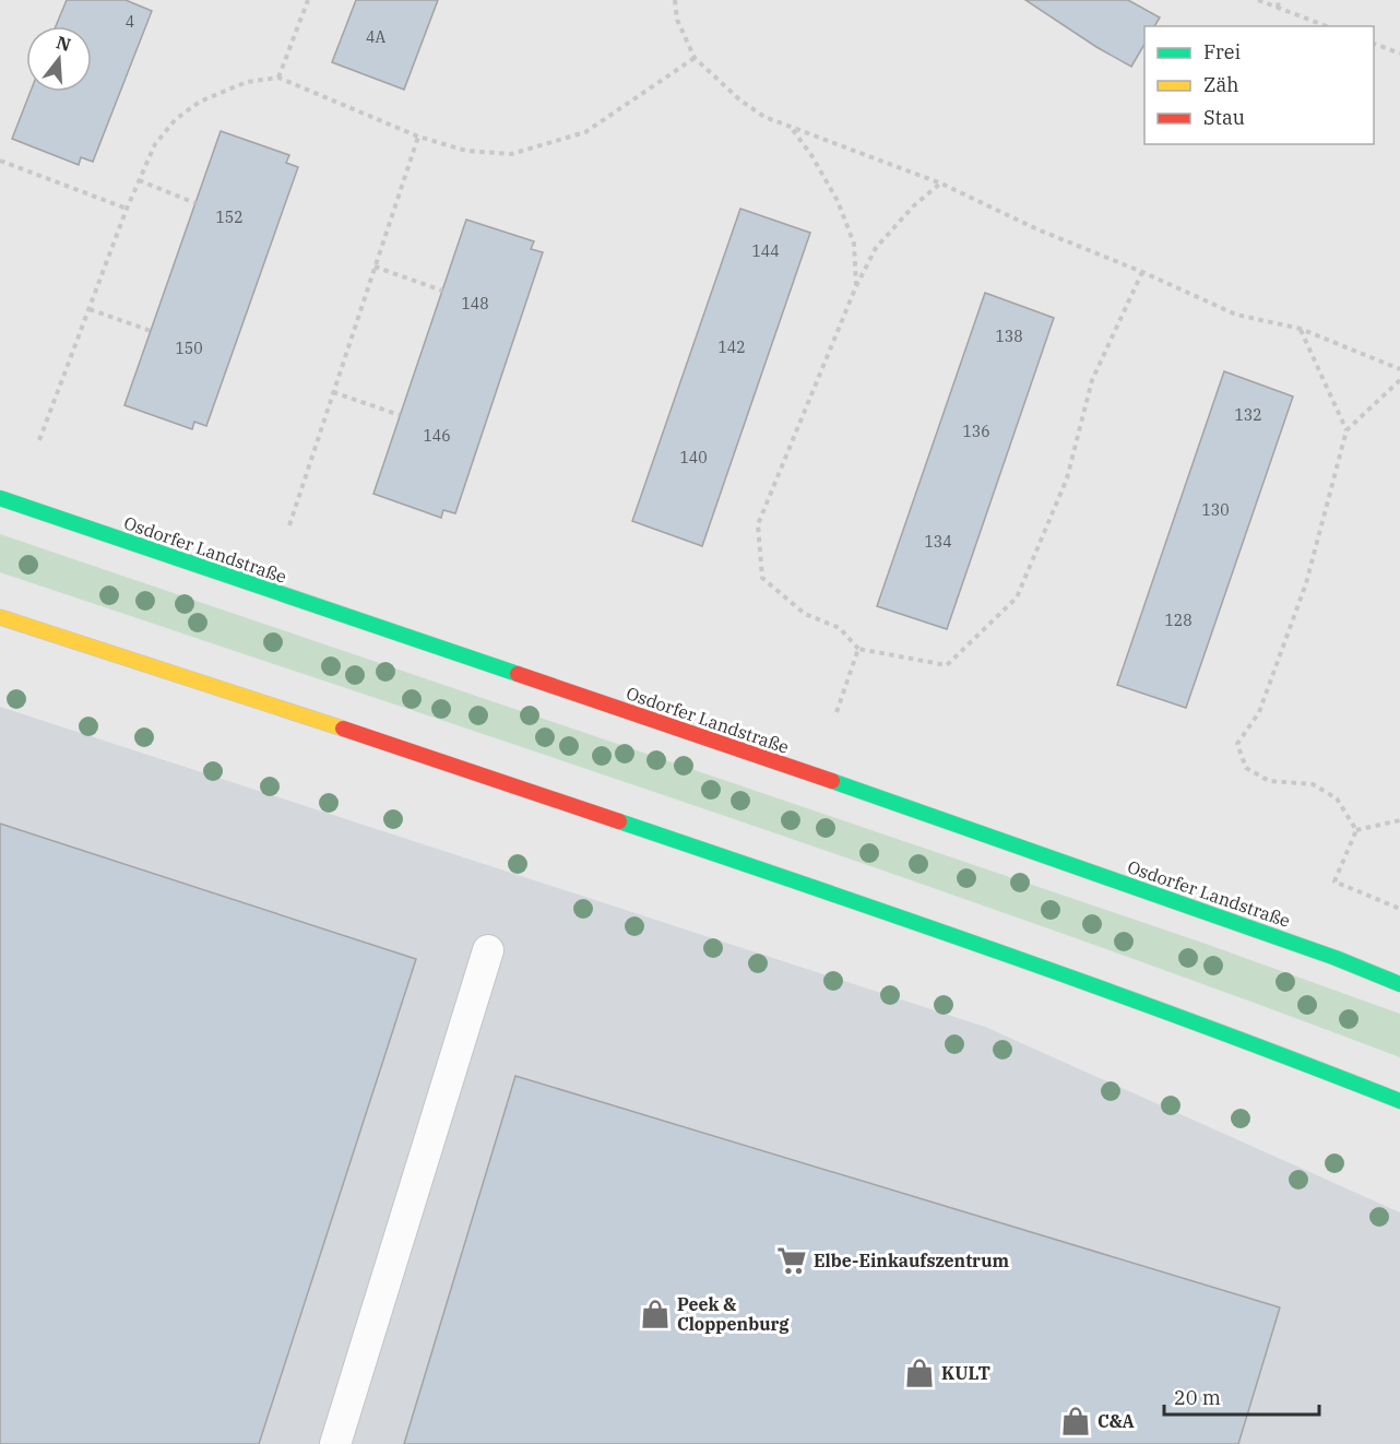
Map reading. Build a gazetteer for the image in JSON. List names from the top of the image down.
{
  "streets": {
    "main road": ["Osdorfer Landstraße"]
  },
  "places": {
    "supermarket": ["Elbe-Einkaufszentrum"],
    "shop": ["Peek & Cloppenburg", "KULT", "C&A"]
  },
  "house_numbers": [
    "4",
    "4A",
    "152",
    "144",
    "148",
    "138",
    "142",
    "150",
    "132",
    "136",
    "146",
    "140",
    "130",
    "134",
    "128"
  ],
  "legend": ["Frei", "Zäh", "Stau"],
  "scale_bar": "20 m",
  "north": "top"
}
